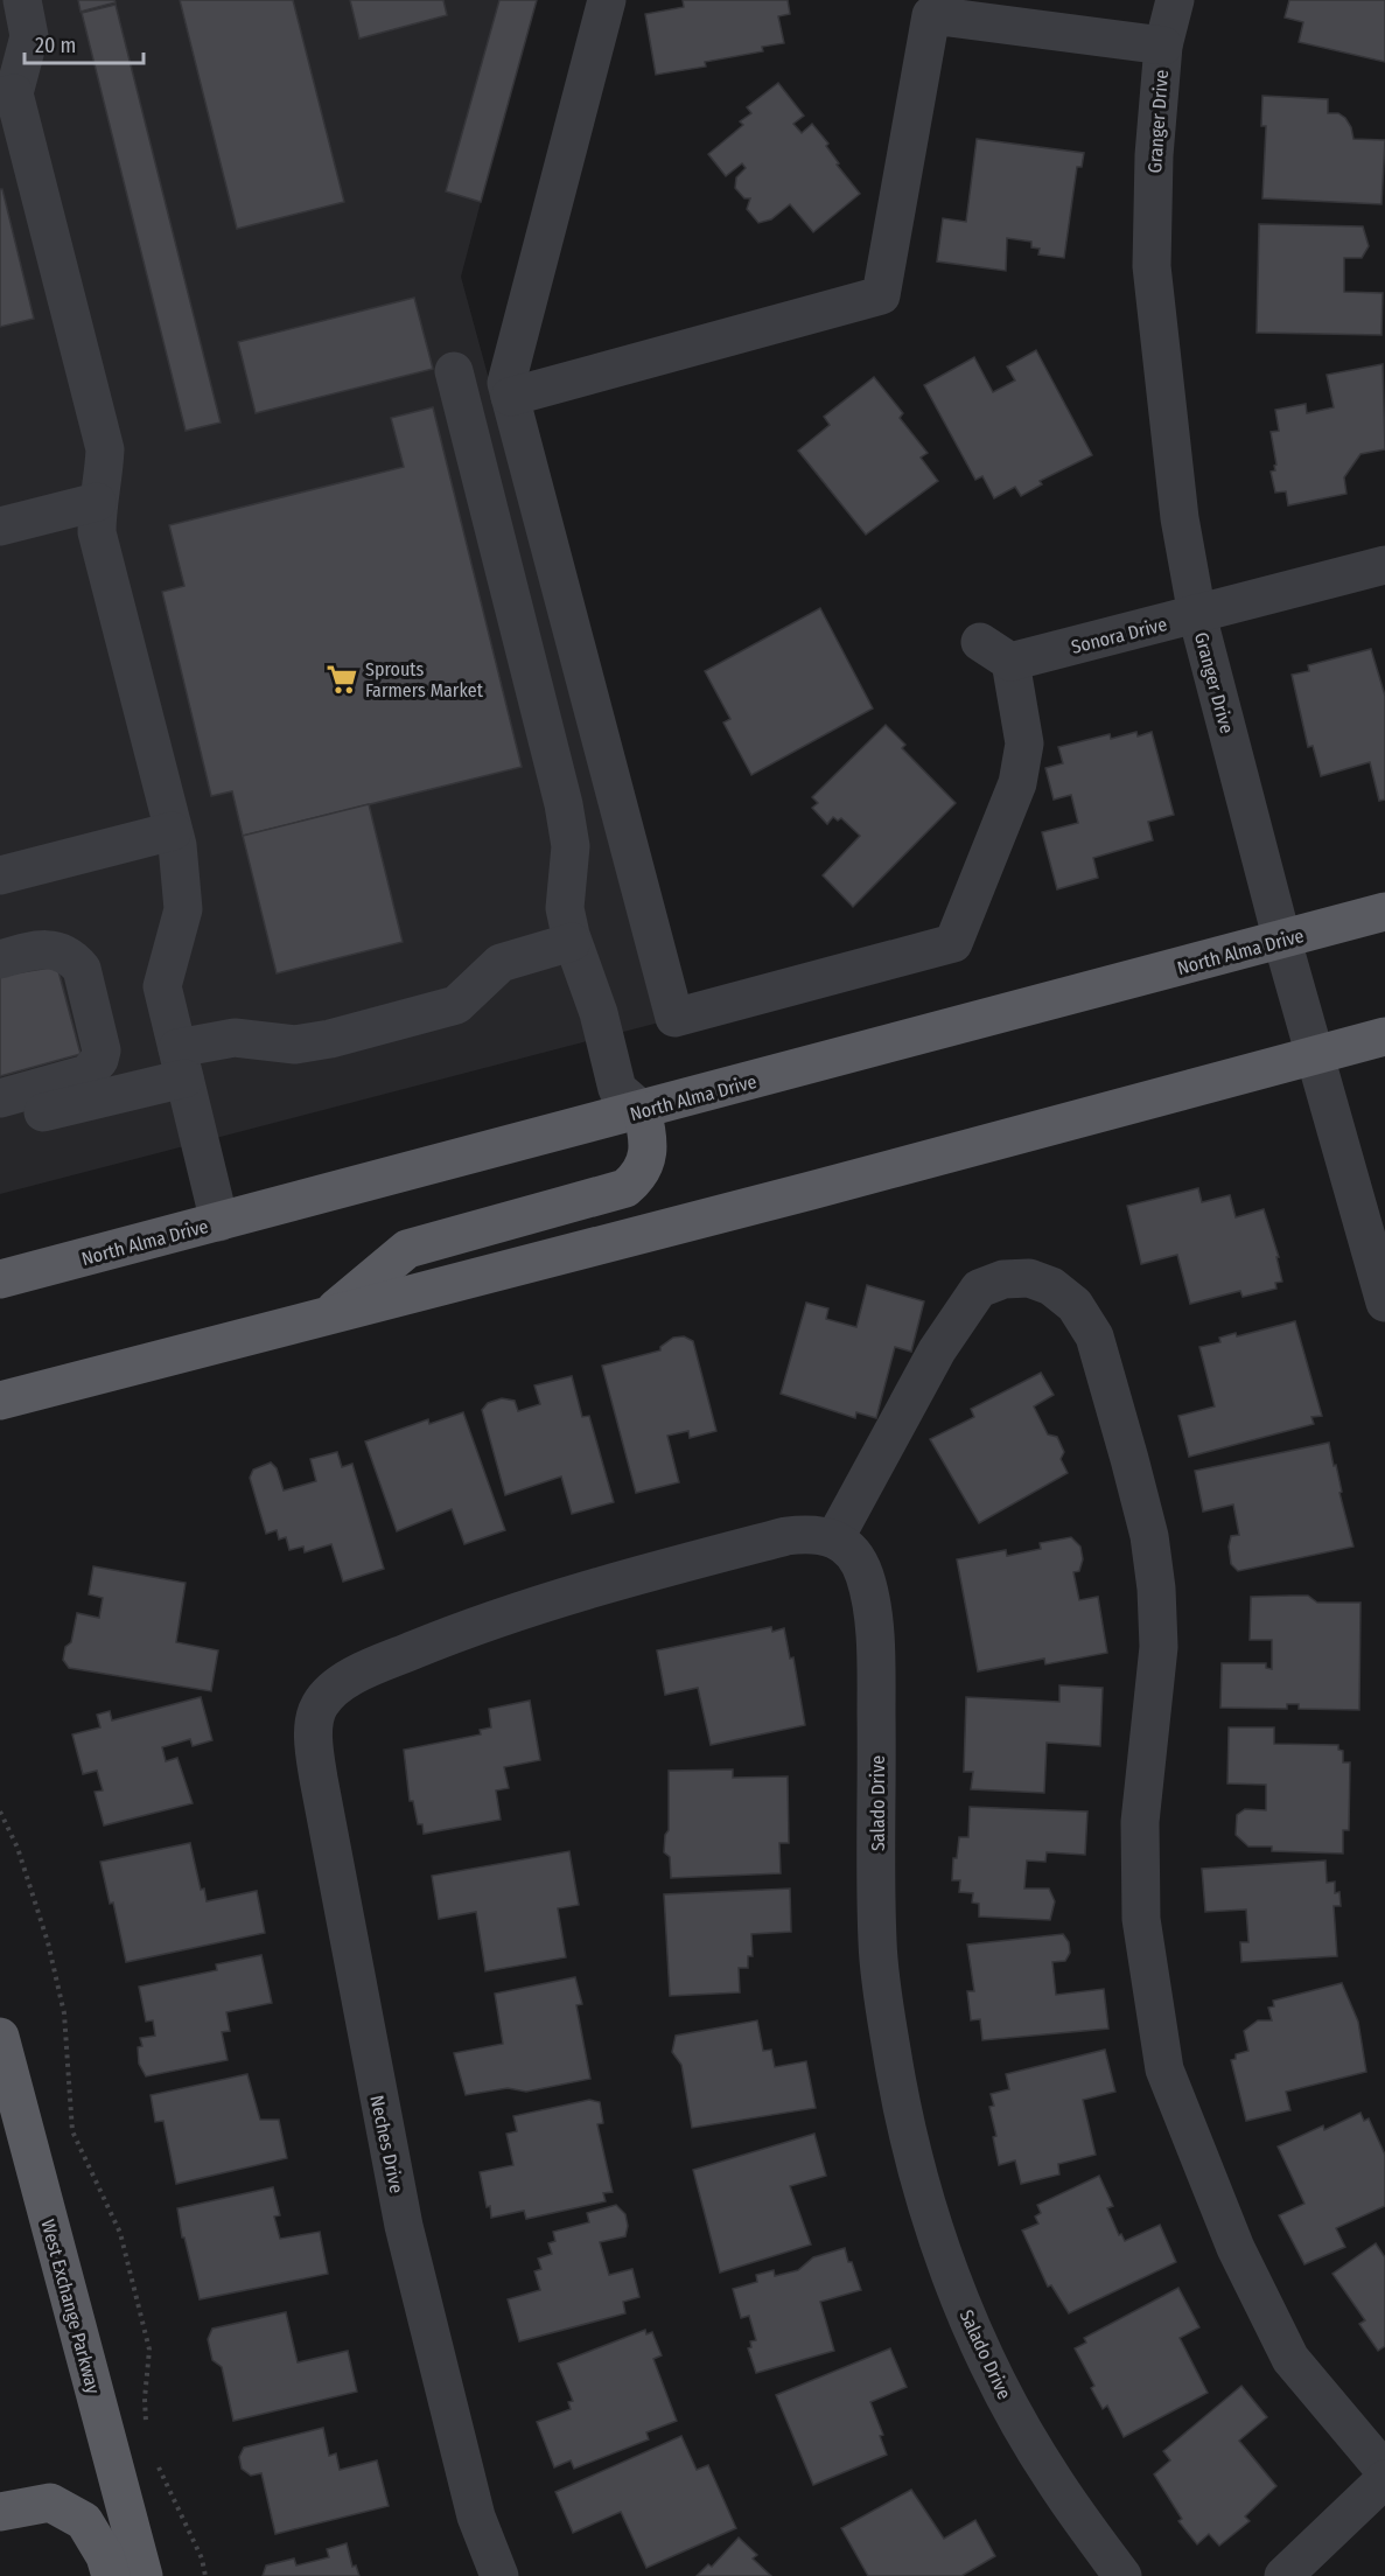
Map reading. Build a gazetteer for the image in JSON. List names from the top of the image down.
{
  "streets": {
    "main road": ["North Alma Drive", "West Exchange Parkway"],
    "street": [
      "Granger Drive",
      "Sonora Drive",
      "Salado Drive",
      "Neches Drive"
    ]
  },
  "crossings": [
    ["Granger Drive", "Sonora Drive"],
    ["Granger Drive", "North Alma Drive"],
    ["Salado Drive", "Neches Drive"]
  ],
  "places": {
    "supermarket": ["Sprouts Farmers Market"]
  },
  "scale_bar": "20 m"
}
